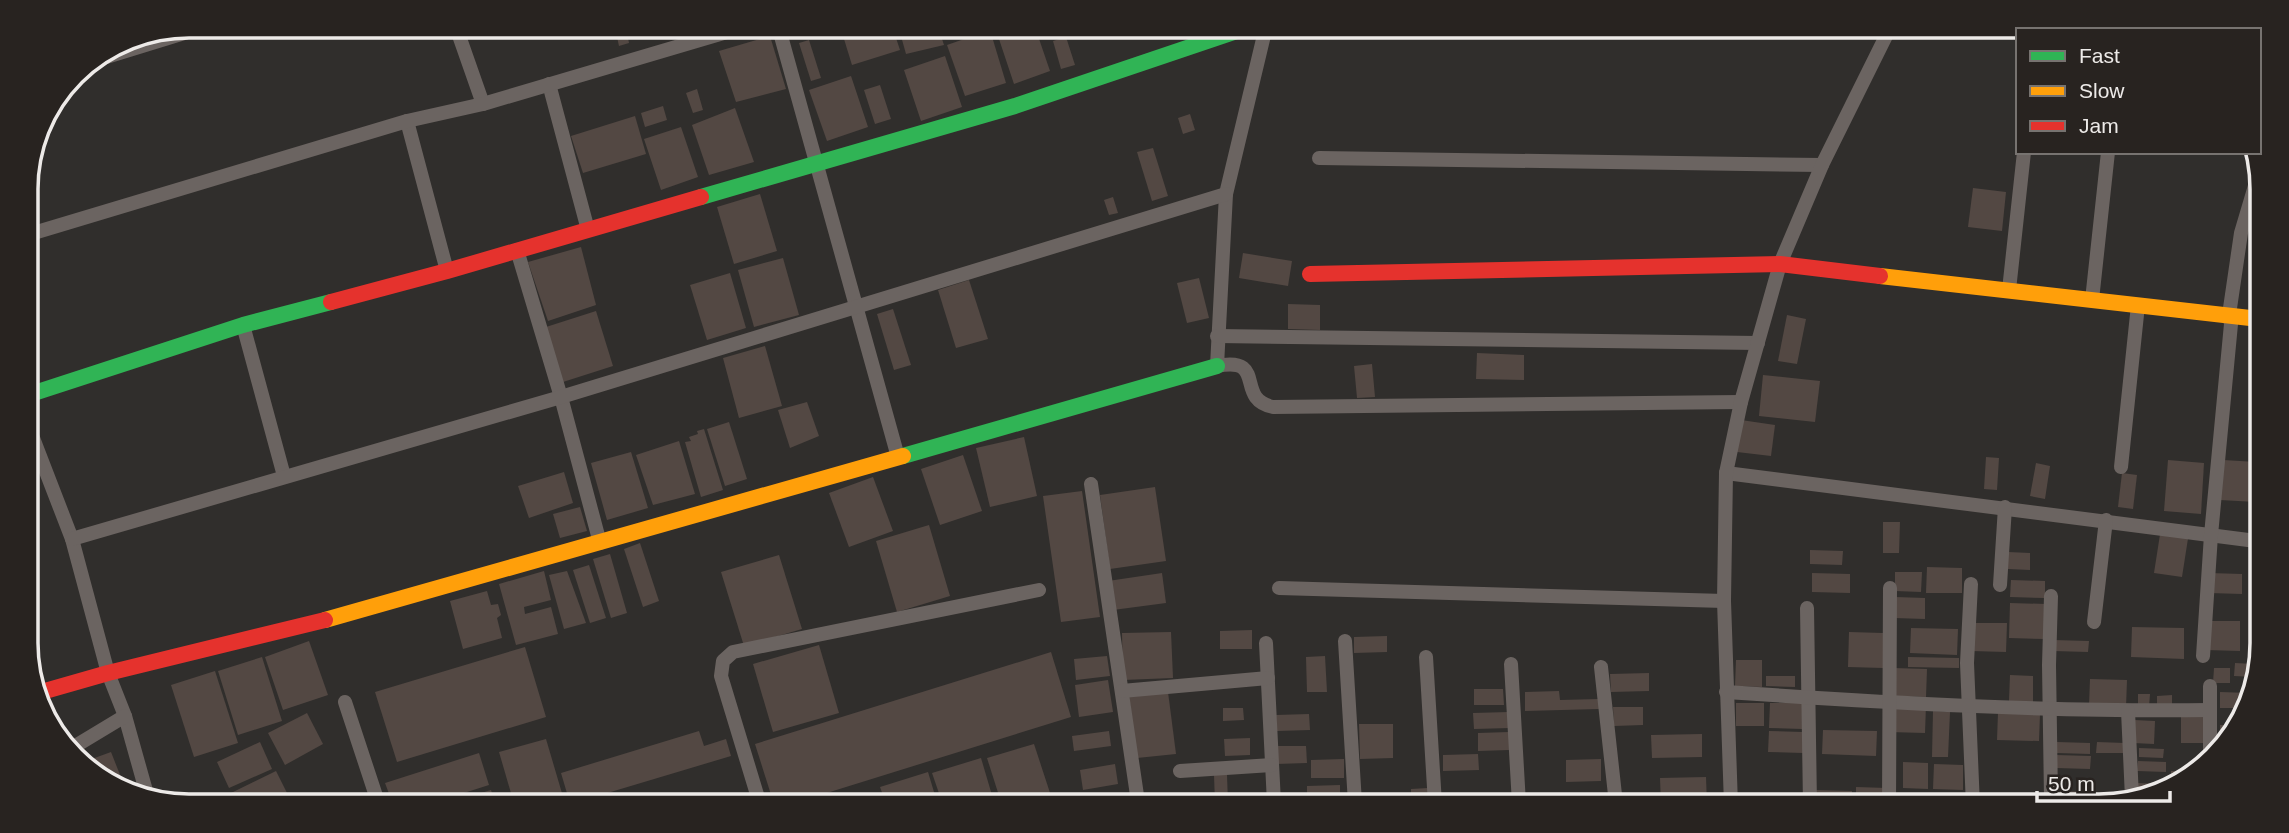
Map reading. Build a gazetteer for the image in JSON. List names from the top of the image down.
{
  "legend": ["Fast", "Slow", "Jam"],
  "scale_bar": "50 m"
}
